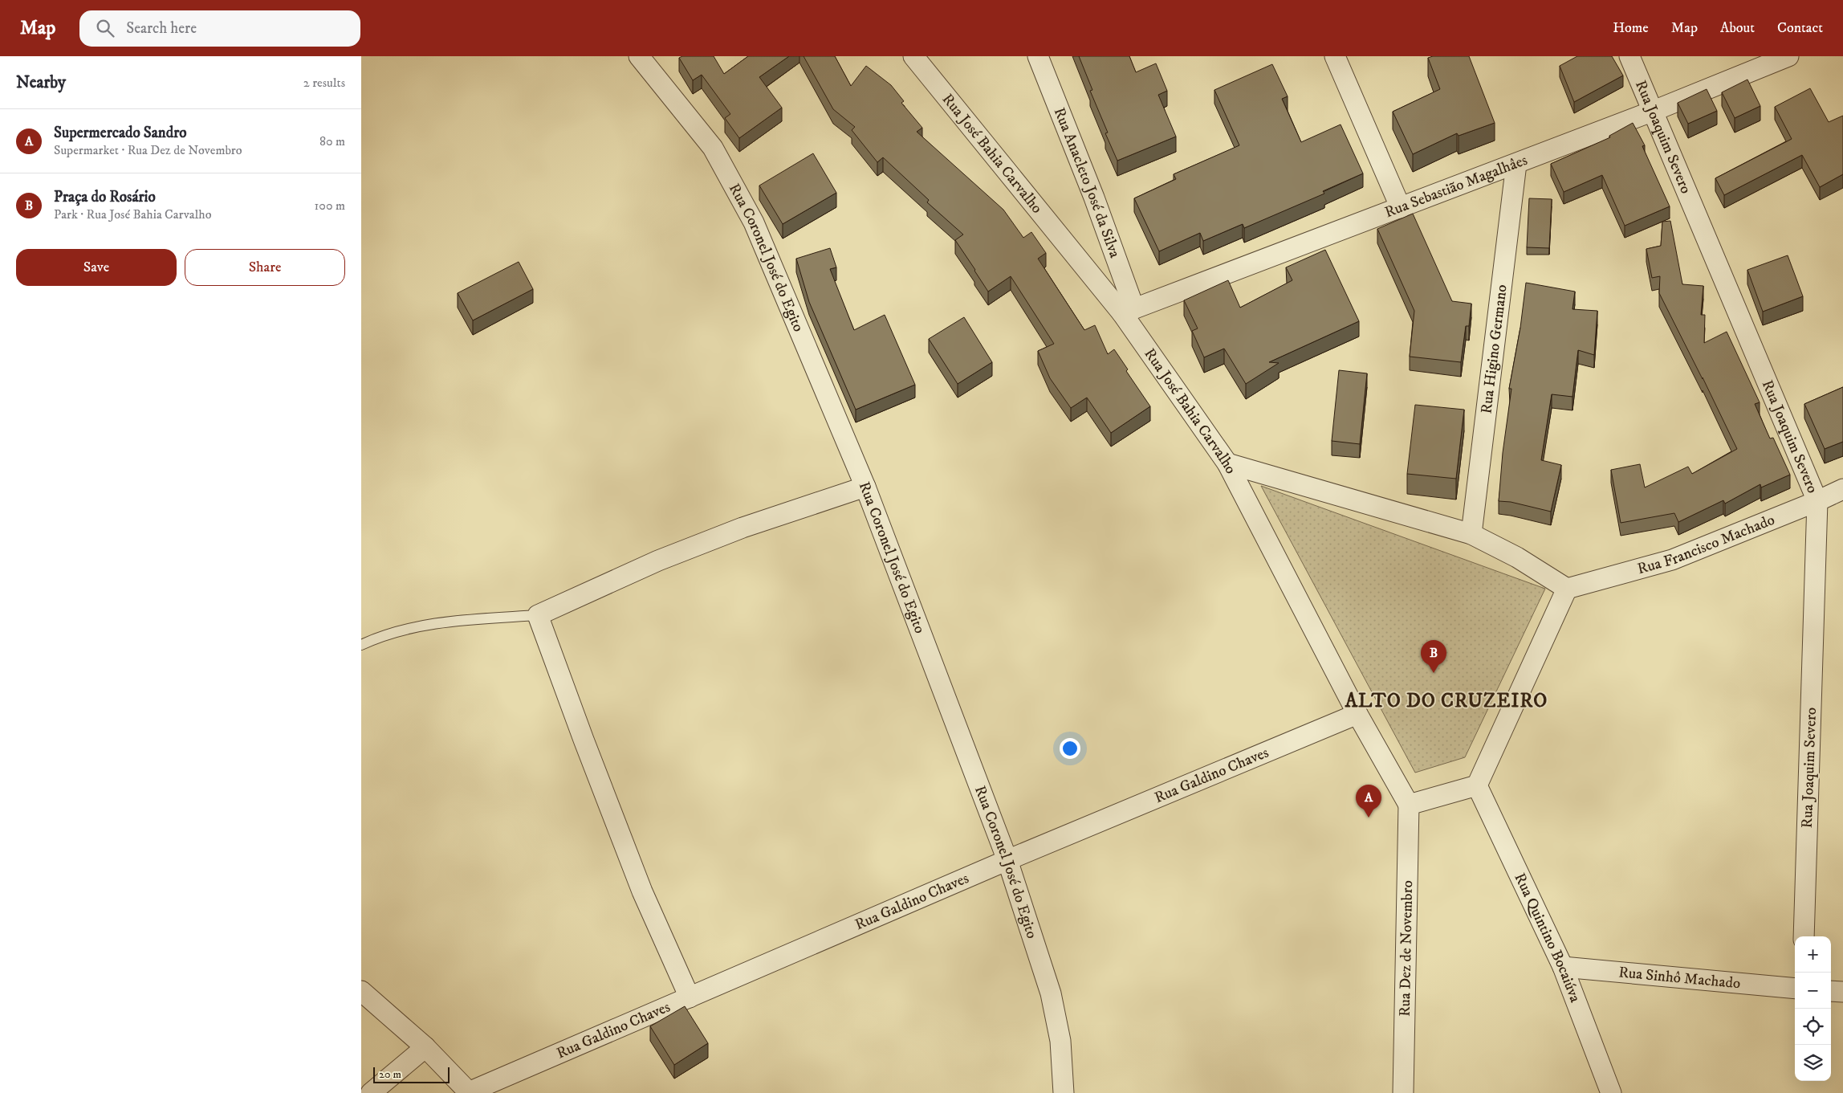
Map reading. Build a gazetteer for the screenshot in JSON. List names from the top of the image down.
{
  "streets": {
    "street": [
      "Rua Joaquim Severo",
      "Rua José Bahia Carvalho",
      "Rua Anacleto José da Silva",
      "Rua Sebastião Magalhâes",
      "Rua Coronel José do Egito",
      "Rua Higino Germano",
      "Rua Francisco Machado",
      "Rua Galdino Chaves",
      "Rua Quintino Bocaiúva",
      "Rua Dez de Novembro",
      "Rua Sinhô Machado"
    ]
  },
  "crossings": [
    ["Rua Joaquim Severo", "Rua Sebastião Magalhâes"],
    ["Rua Joaquim Severo", "Rua Francisco Machado"],
    ["Rua José Bahia Carvalho", "Rua Anacleto José da Silva"],
    ["Rua José Bahia Carvalho", "Rua Sebastião Magalhâes"],
    ["Rua José Bahia Carvalho", "Rua Galdino Chaves"],
    ["Rua José Bahia Carvalho", "Rua Dez de Novembro"],
    ["Rua Anacleto José da Silva", "Rua Sebastião Magalhâes"],
    ["Rua Sebastião Magalhâes", "Rua Higino Germano"],
    ["Rua Coronel José do Egito", "Rua Galdino Chaves"],
    ["Rua Quintino Bocaiúva", "Rua Sinhô Machado"]
  ],
  "districts": ["ALTO DO CRUZEIRO"],
  "scale_bar": "20 m",
  "page": {
    "header": "Map",
    "search": "Search here",
    "nav": [
      "Home",
      "Map",
      "About",
      "Contact"
    ],
    "heading": ["Nearby", "2 results"],
    "list": [
      {
        "mark": "A",
        "name": "Supermercado Sandro",
        "note": "Supermarket · Rua Dez de Novembro",
        "value": "80 m"
      },
      {
        "mark": "B",
        "name": "Praça do Rosário",
        "note": "Park · Rua José Bahia Carvalho",
        "value": "100 m"
      }
    ],
    "buttons": ["Save", "Share"],
    "pins": ["B", "A"],
    "map_buttons": ["+", "−"],
    "scale": "20 m"
  }
}
